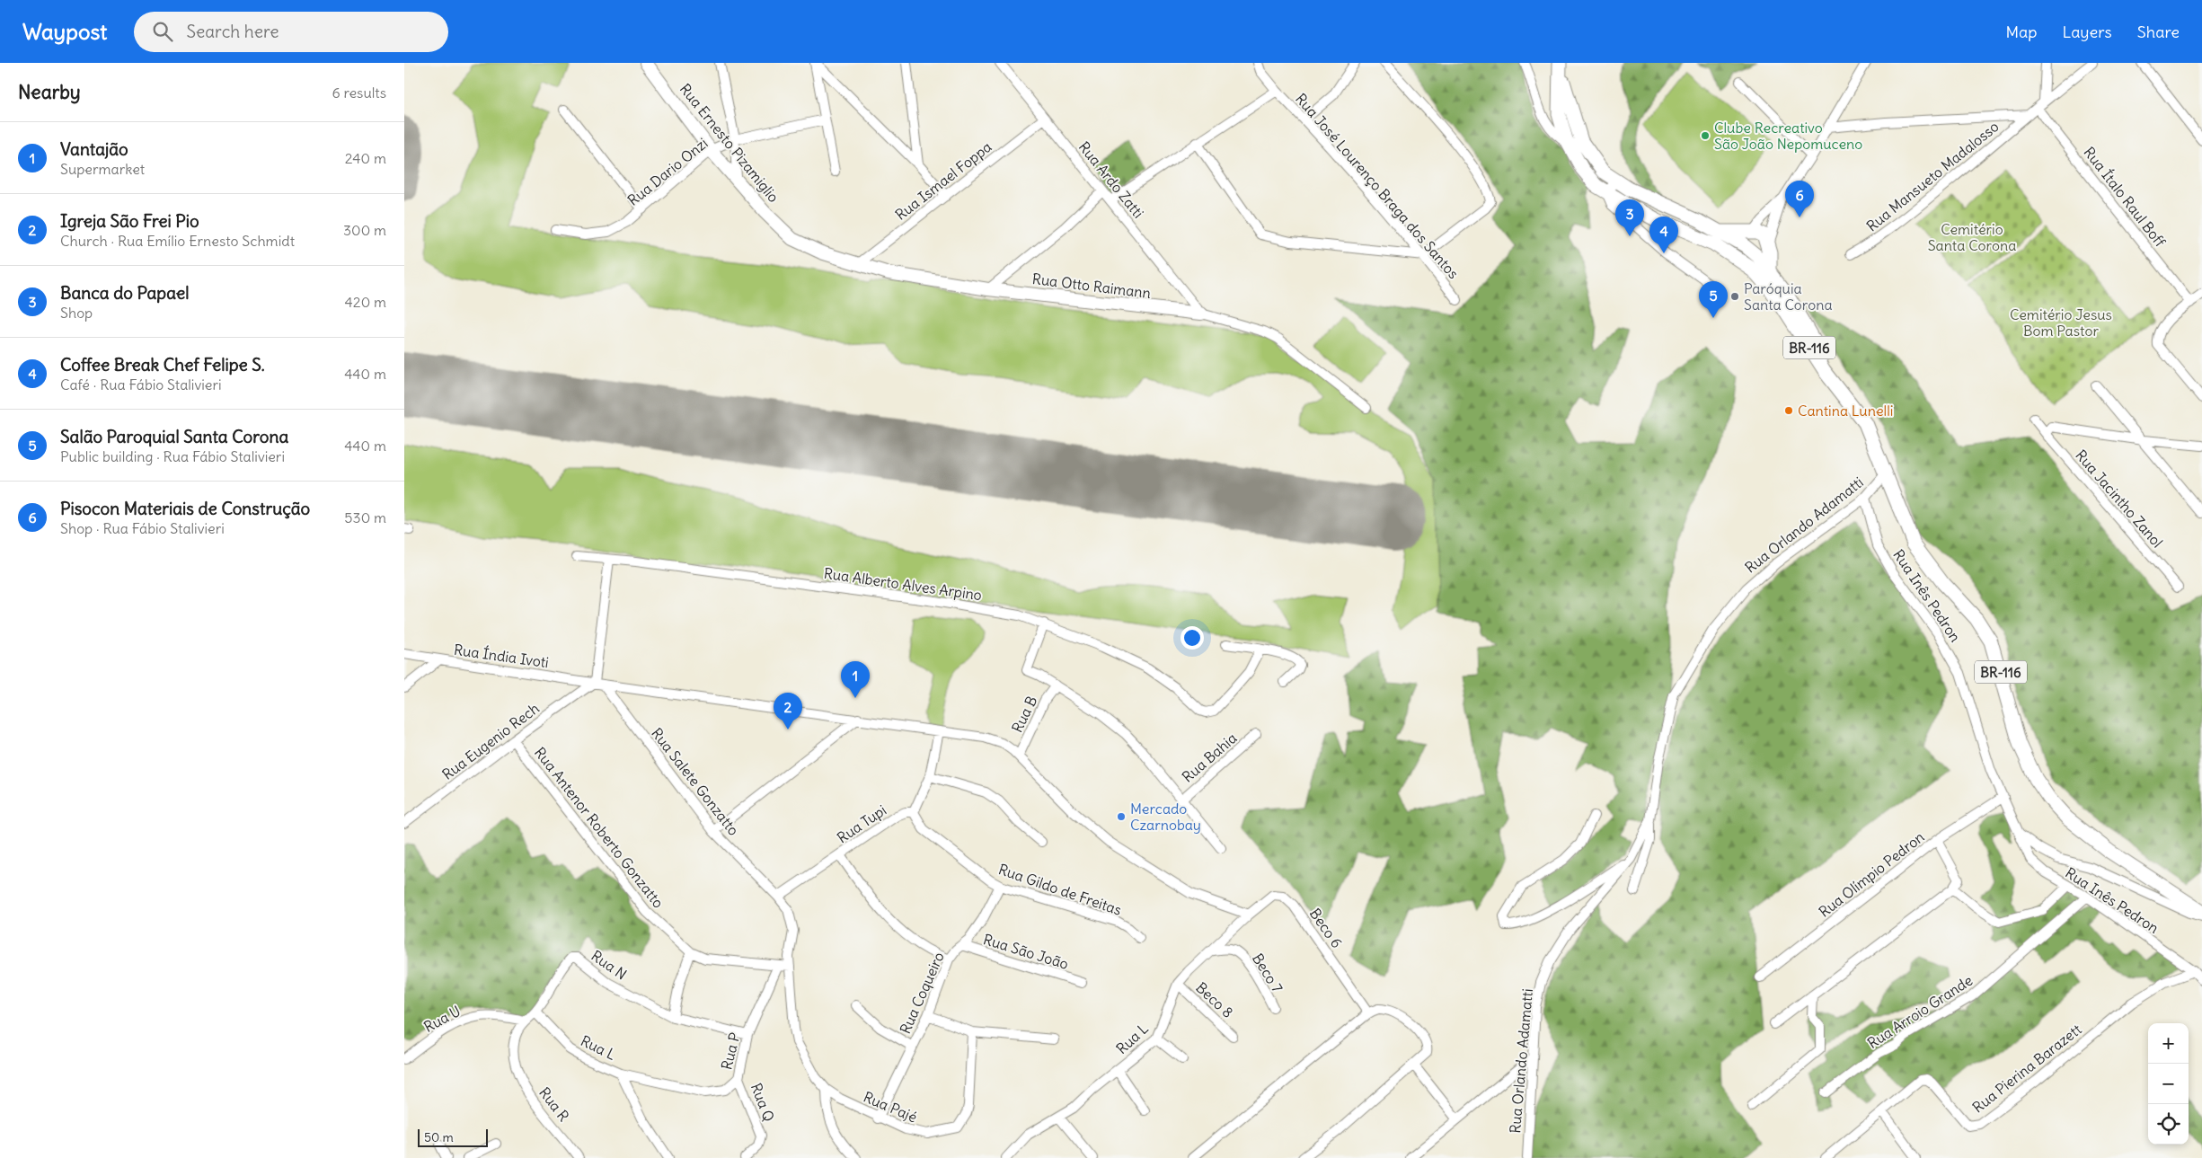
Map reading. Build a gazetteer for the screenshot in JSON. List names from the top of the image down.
{
  "streets": {
    "main road": ["BR-116"],
    "street": [
      "Rua Ernesto Pizamiglio",
      "Rua Dario Onzi",
      "Rua Mansueto Madalosso",
      "Rua Ardo Zatti",
      "Rua Ismael Foppa",
      "Rua José Lourenço Braga dos Santos",
      "Rua Ítalo Raul Boff",
      "Rua Otto Raimann",
      "Rua Jacintho Zanol",
      "Rua Orlando Adamatti",
      "Rua Alberto Alves Arpino",
      "Rua Inês Pedron",
      "Rua Índia Ivoti",
      "Rua B",
      "Rua Eugenio Rech",
      "Rua Bahia",
      "Rua Salete Gonzatto",
      "Rua Tupi",
      "Rua Antenor Roberto Gonzatto",
      "Rua Olímpio Pedron",
      "Rua Gildo de Freitas",
      "Beco 6",
      "Rua São João",
      "Rua N",
      "Beco 7",
      "Rua Coqueiro",
      "Beco 8",
      "Rua Arroio Grande",
      "Rua U",
      "Rua L",
      "Rua P",
      "Rua Pierina Barazett",
      "Rua Q",
      "Rua R",
      "Rua Pajé"
    ]
  },
  "crossings": [
    ["Rua Ernesto Pizamiglio", "Rua Dario Onzi"],
    ["Rua Ernesto Pizamiglio", "Rua Otto Raimann"],
    ["Rua Mansueto Madalosso", "Rua Ítalo Raul Boff"],
    ["Rua Ardo Zatti", "Rua Ismael Foppa"],
    ["Rua Ardo Zatti", "Rua Otto Raimann"],
    ["Rua Ismael Foppa", "Rua Otto Raimann"],
    ["BR-116", "Rua Orlando Adamatti"],
    ["Rua Orlando Adamatti", "Rua Inês Pedron"],
    ["Rua Inês Pedron", "Rua Olímpio Pedron"],
    ["Rua Inês Pedron", "Rua Arroio Grande"],
    ["Rua Inês Pedron", "Rua Pierina Barazett"],
    ["Rua Índia Ivoti", "Rua B"],
    ["Rua Índia Ivoti", "Rua Eugenio Rech"],
    ["Rua Índia Ivoti", "Rua Salete Gonzatto"],
    ["Rua Índia Ivoti", "Beco 6"],
    ["Rua Índia Ivoti", "Rua L"],
    ["Rua Eugenio Rech", "Rua Salete Gonzatto"],
    ["Rua Eugenio Rech", "Rua Antenor Roberto Gonzatto"],
    ["Rua Salete Gonzatto", "Rua Tupi"],
    ["Rua Salete Gonzatto", "Rua Antenor Roberto Gonzatto"],
    ["Rua Salete Gonzatto", "Rua Pajé"],
    ["Rua Tupi", "Rua Gildo de Freitas"],
    ["Rua Antenor Roberto Gonzatto", "Rua P"],
    ["Rua Gildo de Freitas", "Rua Coqueiro"],
    ["Beco 6", "Rua L"],
    ["Rua São João", "Rua Coqueiro"],
    ["Rua N", "Rua U"],
    ["Rua N", "Rua L"],
    ["Rua N", "Rua P"],
    ["Rua N", "Rua R"],
    ["Beco 7", "Rua L"],
    ["Rua Coqueiro", "Rua Pajé"],
    ["Beco 8", "Rua L"],
    ["Rua L", "Rua P"],
    ["Rua P", "Rua Q"]
  ],
  "parks": ["Cemitério Santa Corona", "Cemitério Jesus Bom Pastor"],
  "places": [
    "Clube Recreativo São João Nepomuceno",
    "Paróquia Santa Corona",
    "Cantina Lunelli",
    "Mercado Czarnobay"
  ],
  "scale_bar": "50 m",
  "page": {
    "header": "Waypost",
    "search": "Search here",
    "nav": ["Map", "Layers", "Share"],
    "heading": ["Nearby", "6 results"],
    "list": [
      {
        "mark": "1",
        "name": "Vantajão",
        "note": "Supermarket",
        "value": "240 m"
      },
      {
        "mark": "2",
        "name": "Igreja São Frei Pio",
        "note": "Church · Rua Emílio Ernesto Schmidt",
        "value": "300 m"
      },
      {
        "mark": "3",
        "name": "Banca do Papael",
        "note": "Shop",
        "value": "420 m"
      },
      {
        "mark": "4",
        "name": "Coffee Break Chef Felipe S.",
        "note": "Café · Rua Fábio Stalivieri",
        "value": "440 m"
      },
      {
        "mark": "5",
        "name": "Salão Paroquial Santa Corona",
        "note": "Public building · Rua Fábio Stalivieri",
        "value": "440 m"
      },
      {
        "mark": "6",
        "name": "Pisocon Materiais de Construção",
        "note": "Shop · Rua Fábio Stalivieri",
        "value": "530 m"
      }
    ],
    "pins": [
      "6",
      "3",
      "4",
      "5",
      "1",
      "2"
    ],
    "map_buttons": ["+", "−"],
    "scale": "50 m"
  }
}
